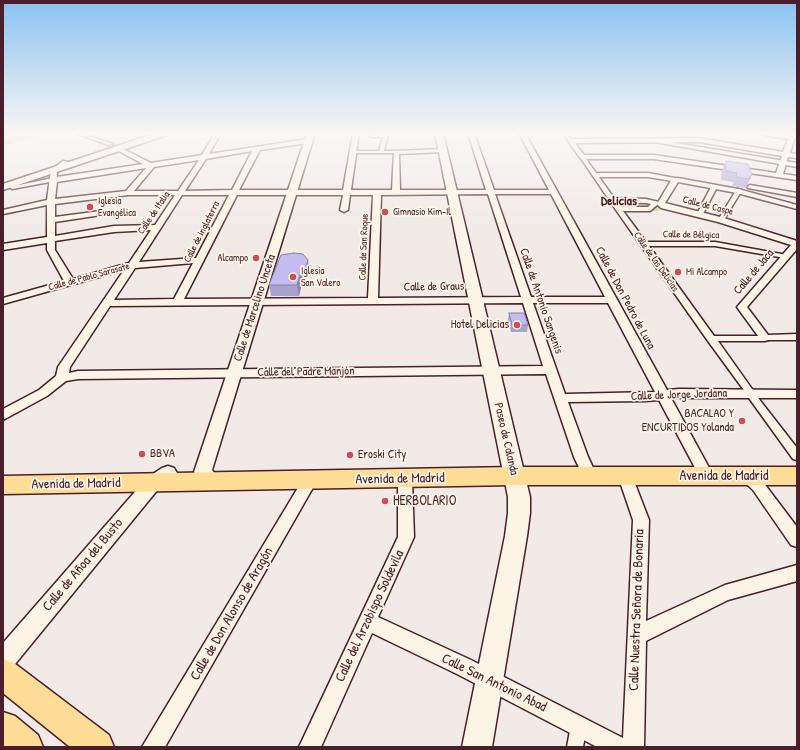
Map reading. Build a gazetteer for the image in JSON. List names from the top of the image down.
{
  "streets": {
    "main road": ["Paseo de Calanda", "Avenida de Madrid"],
    "street": [
      "Calle de Caspe",
      "Calle de Italia",
      "Calle de Inglaterra",
      "Calle de Bélgica",
      "Calle de San Roque",
      "Calle de las Delicias",
      "Calle de Jaca",
      "Calle de Pablo Sarasate",
      "Calle de Graus",
      "Calle de Don Pedro de Luna",
      "Calle de Antonio Sangenis",
      "Calle de Marcelino Unceta",
      "Calle del Padre Manjón",
      "Calle de Jorge Jordana",
      "Calle de Añoa del Busto",
      "Calle Nuestra Señora de Bonaria",
      "Calle de Don Alonso de Aragón",
      "Calle del Arzobispo Soldevila",
      "Calle San Antonio Abad"
    ]
  },
  "crossings": [
    ["Calle de Caspe", "Calle de las Delicias"],
    ["Calle de Caspe", "Calle de Jaca"],
    ["Calle de Italia", "Calle de Pablo Sarasate"],
    ["Calle de Italia", "Calle de Graus"],
    ["Calle de Italia", "Calle del Padre Manjón"],
    ["Calle de Inglaterra", "Calle de Pablo Sarasate"],
    ["Calle de Inglaterra", "Calle de Graus"],
    ["Calle de Bélgica", "Calle de las Delicias"],
    ["Calle de Bélgica", "Calle de Jaca"],
    ["Calle de San Roque", "Calle de Graus"],
    ["Calle de Graus", "Calle de Don Pedro de Luna"],
    ["Calle de Graus", "Calle de Antonio Sangenis"],
    ["Calle de Graus", "Calle de Marcelino Unceta"],
    ["Calle de Graus", "Paseo de Calanda"],
    ["Calle de Don Pedro de Luna", "Calle de Jorge Jordana"],
    ["Calle de Don Pedro de Luna", "Avenida de Madrid"],
    ["Calle de Antonio Sangenis", "Calle del Padre Manjón"],
    ["Calle de Antonio Sangenis", "Calle de Jorge Jordana"],
    ["Calle de Antonio Sangenis", "Avenida de Madrid"],
    ["Calle de Marcelino Unceta", "Calle del Padre Manjón"],
    ["Calle de Marcelino Unceta", "Avenida de Madrid"],
    ["Calle del Padre Manjón", "Paseo de Calanda"],
    ["Paseo de Calanda", "Avenida de Madrid"],
    ["Paseo de Calanda", "Calle San Antonio Abad"],
    ["Avenida de Madrid", "Calle de Añoa del Busto"],
    ["Avenida de Madrid", "Calle Nuestra Señora de Bonaria"],
    ["Avenida de Madrid", "Calle de Don Alonso de Aragón"],
    ["Avenida de Madrid", "Calle del Arzobispo Soldevila"],
    ["Calle del Arzobispo Soldevila", "Calle San Antonio Abad"]
  ],
  "districts": ["Delicias"],
  "places": [
    "Iglesia Evangélica",
    "Gimnasio Kim-Il",
    "Alcampo",
    "Mi Alcampo",
    "Iglesia San Valero",
    "Hotel Delicias",
    "BACALAO Y ENCURTIDOS Yolanda",
    "BBVA",
    "Eroski City",
    "HERBOLARIO"
  ]
}
